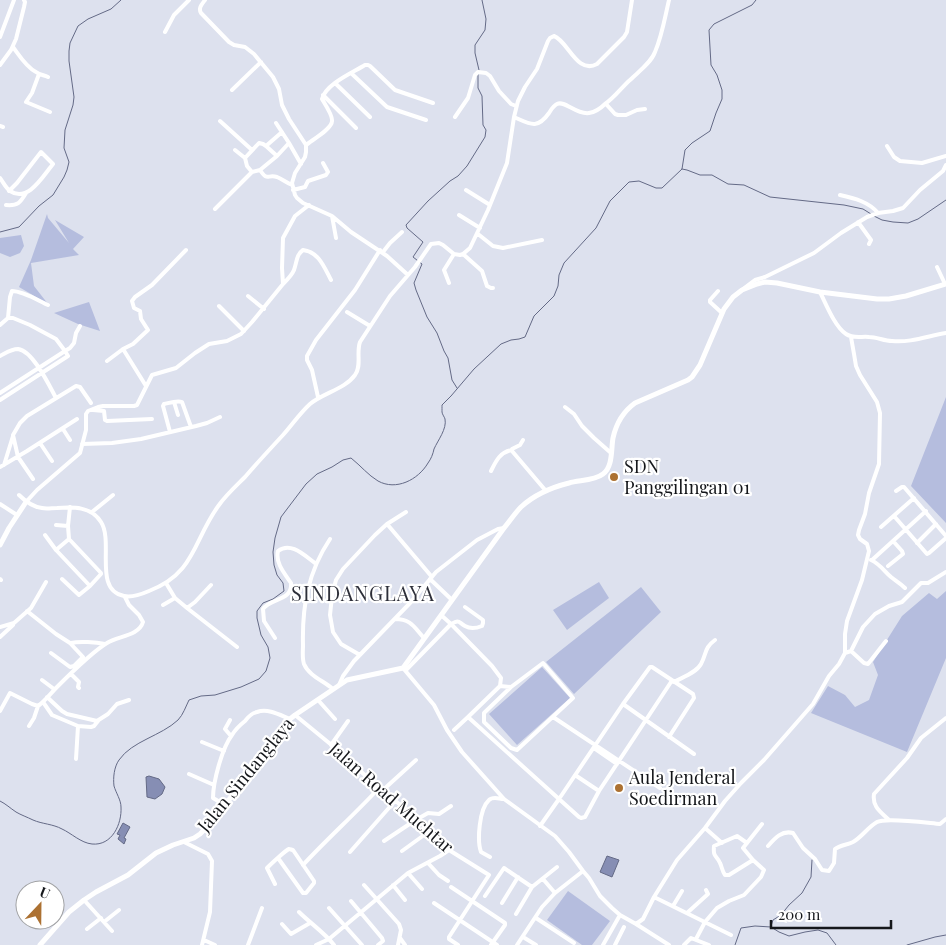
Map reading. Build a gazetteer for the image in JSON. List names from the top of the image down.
{
  "streets": {
    "street": ["Jalan Sindanglaya", "Jalan Road Muchtar"]
  },
  "crossings": [
    ["Jalan Sindanglaya", "Jalan Road Muchtar"]
  ],
  "districts": ["SINDANGLAYA"],
  "places": ["SDN Panggilingan 01", "Aula Jenderal Soedirman"],
  "scale_bar": "200 m",
  "north": "top"
}
